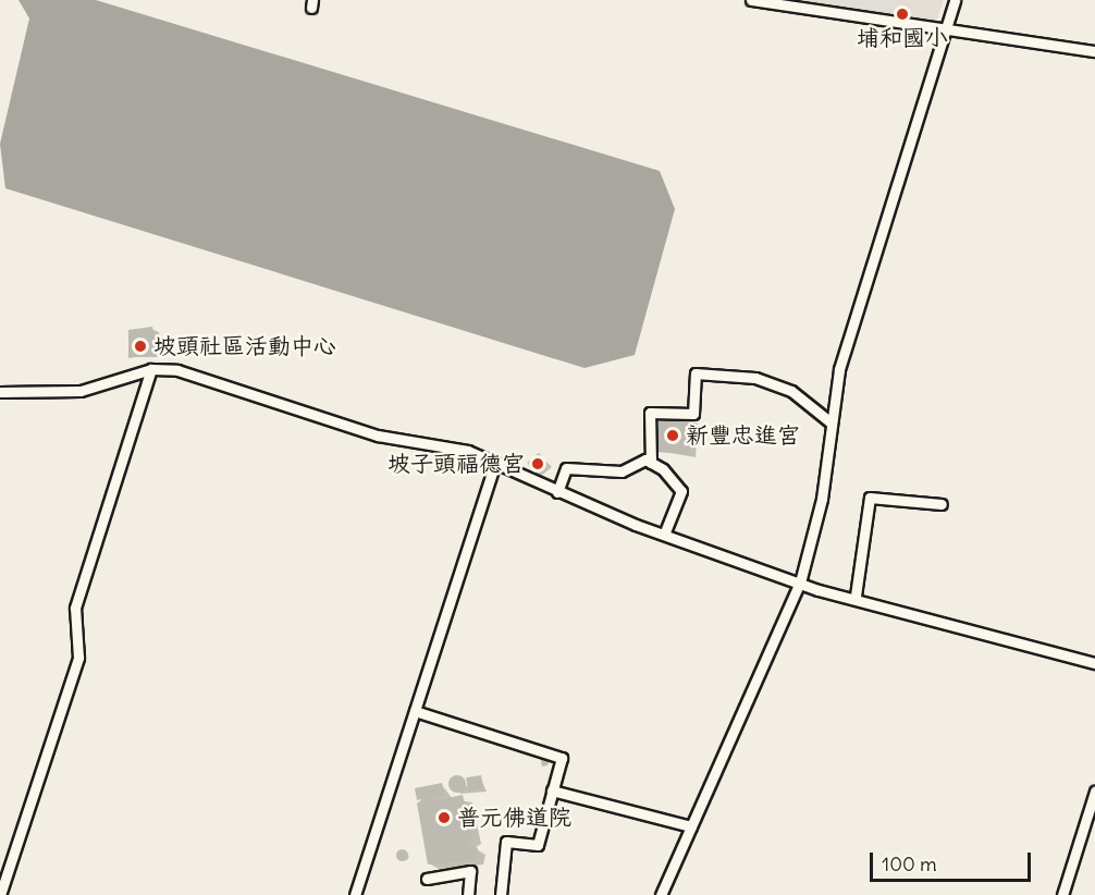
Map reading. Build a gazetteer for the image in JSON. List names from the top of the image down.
{
  "places": [
    "埔和國小",
    "坡頭社區活動中心",
    "新豐忠進宮",
    "坡子頭福德宫",
    "普元佛道院"
  ],
  "scale_bar": "100 m"
}
